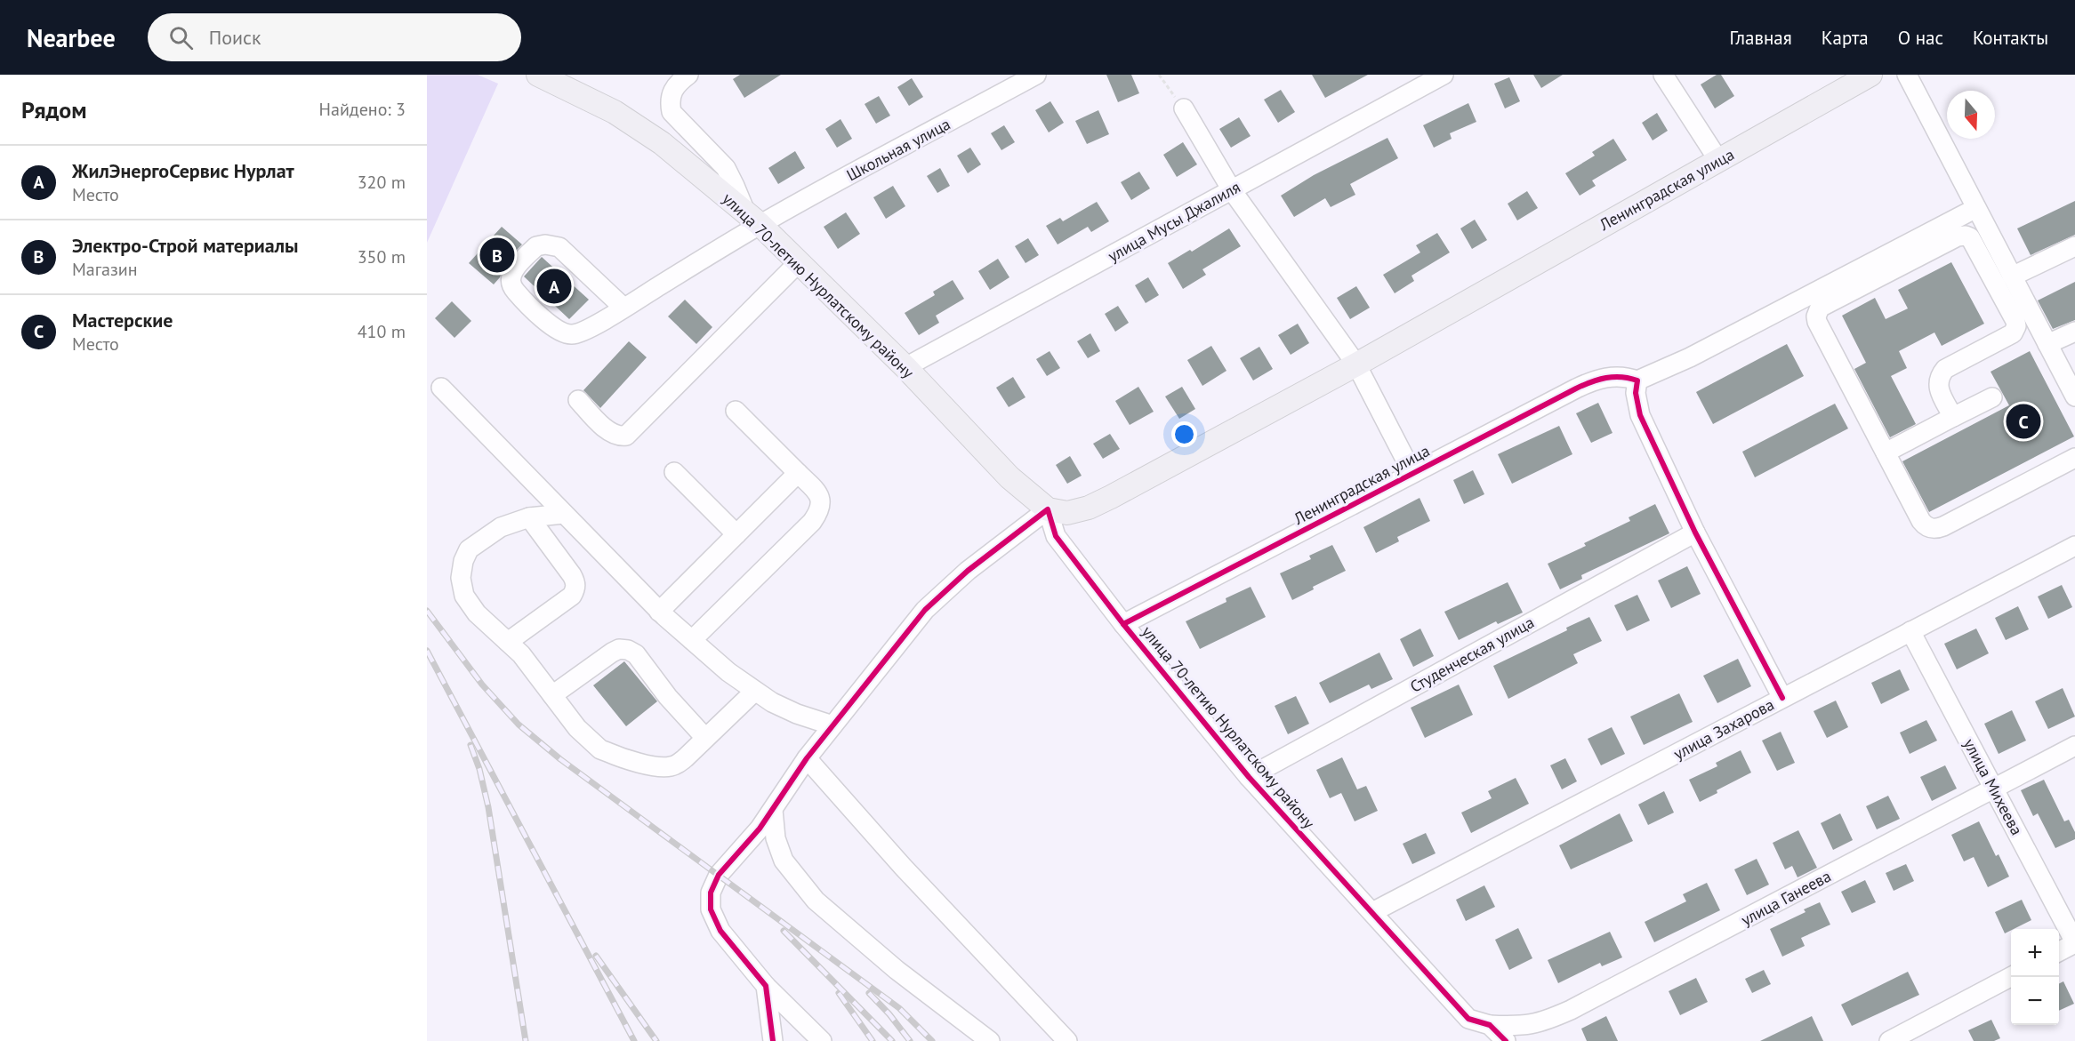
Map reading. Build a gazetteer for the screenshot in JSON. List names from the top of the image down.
{
  "streets": {
    "main road": ["Ленинградская улица", "улица 70-летию Нурлатскому району"],
    "street": [
      "Школьная улица",
      "улица Мусы Джалиля",
      "Студенческая улица",
      "улица Захарова",
      "улица Михеева",
      "улица Ганеева"
    ]
  },
  "crossings": [
    ["Школьная улица", "улица 70-летию Нурлатскому району"],
    ["Ленинградская улица", "улица 70-летию Нурлатскому району"],
    ["улица Мусы Джалиля", "улица 70-летию Нурлатскому району"],
    ["улица 70-летию Нурлатскому району", "Студенческая улица"],
    ["улица 70-летию Нурлатскому району", "улица Захарова"],
    ["улица 70-летию Нурлатскому району", "улица Ганеева"],
    ["улица Захарова", "улица Михеева"],
    ["улица Михеева", "улица Ганеева"]
  ],
  "north": "bottom",
  "page": {
    "header": "Nearbee",
    "search": "Поиск",
    "nav": [
      "Главная",
      "Карта",
      "О нас",
      "Контакты"
    ],
    "heading": ["Рядом", "Найдено: 3"],
    "list": [
      {
        "mark": "A",
        "name": "ЖилЭнергоСервис Нурлат",
        "note": "Место",
        "value": "320 m"
      },
      {
        "mark": "B",
        "name": "Электро-Строй материалы",
        "note": "Магазин",
        "value": "350 m"
      },
      {
        "mark": "C",
        "name": "Мастерские",
        "note": "Место",
        "value": "410 m"
      }
    ],
    "pins": ["B", "A", "C"],
    "map_buttons": ["+", "−"]
  }
}
